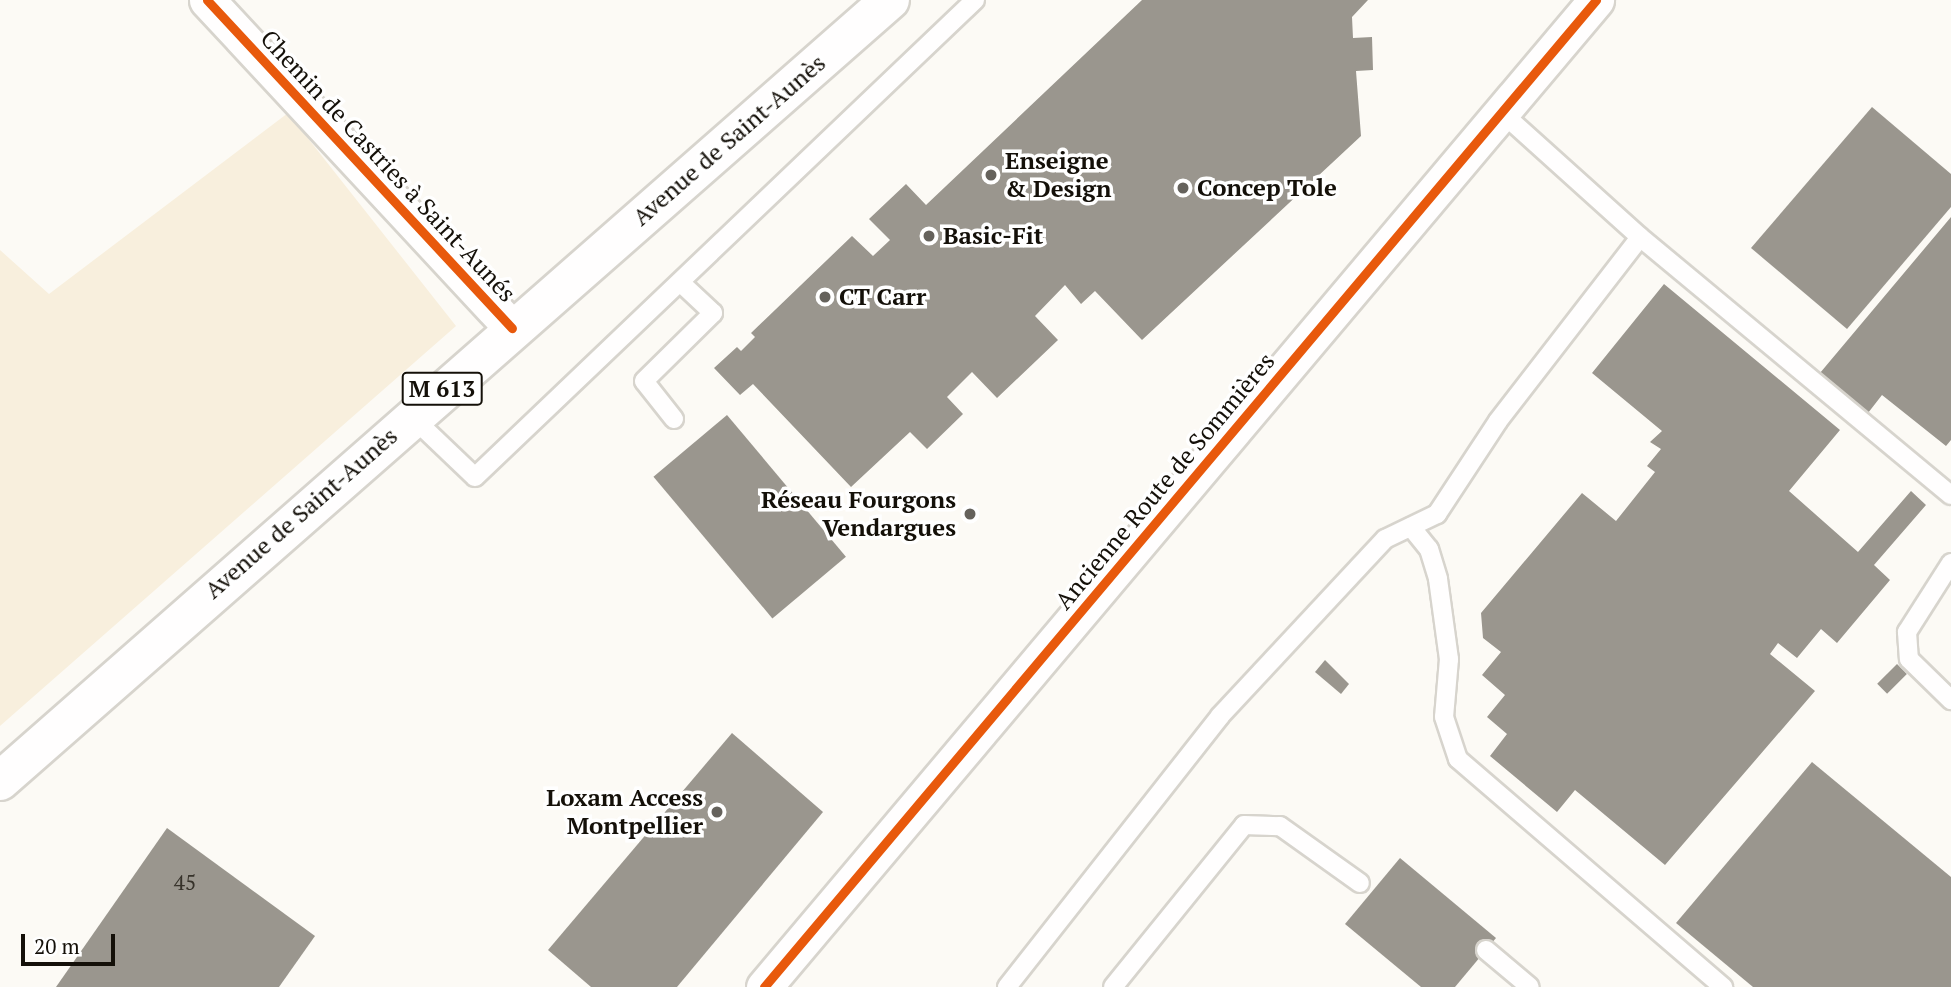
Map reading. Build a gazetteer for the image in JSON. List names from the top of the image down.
{
  "streets": {
    "main road": ["Avenue de Saint-Aunès", "M 613"],
    "street": ["Chemin de Castries à Saint-Aunés", "Ancienne Route de Sommières"]
  },
  "crossings": [
    ["Avenue de Saint-Aunès", "Chemin de Castries à Saint-Aunés"]
  ],
  "places": [
    "Enseigne & Design",
    "Concep Tole",
    "Basic-Fit",
    "CT Carr",
    "Réseau Fourgons Vendargues",
    "Loxam Access Montpellier"
  ],
  "house_numbers": ["45"],
  "scale_bar": "20 m"
}
